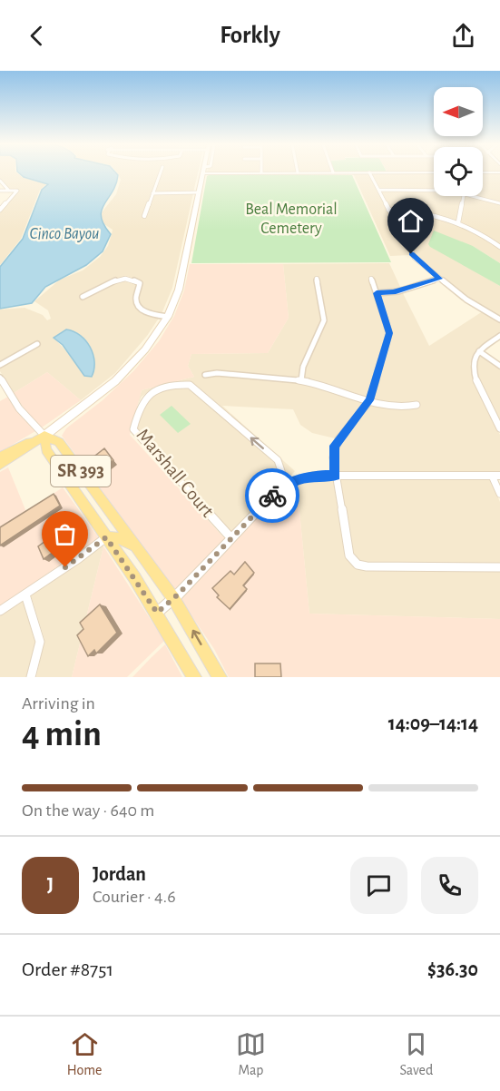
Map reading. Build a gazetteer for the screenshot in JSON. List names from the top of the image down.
{
  "streets": {
    "main road": ["SR 393"],
    "street": ["Marshall Court"]
  },
  "water": ["Cinco Bayou"],
  "parks": ["Beal Memorial Cemetery"],
  "north": "left",
  "page": {
    "header": "Forkly",
    "heading": ["4 min", "Arriving in", "14:09–14:14"],
    "panel": [
      "Jordan",
      "Courier · 4.6",
      "Order #8751",
      "$36.30"
    ],
    "bar": "On the way · 640 m",
    "round": "J",
    "tabs": ["Home", "Map", "Saved"]
  }
}
